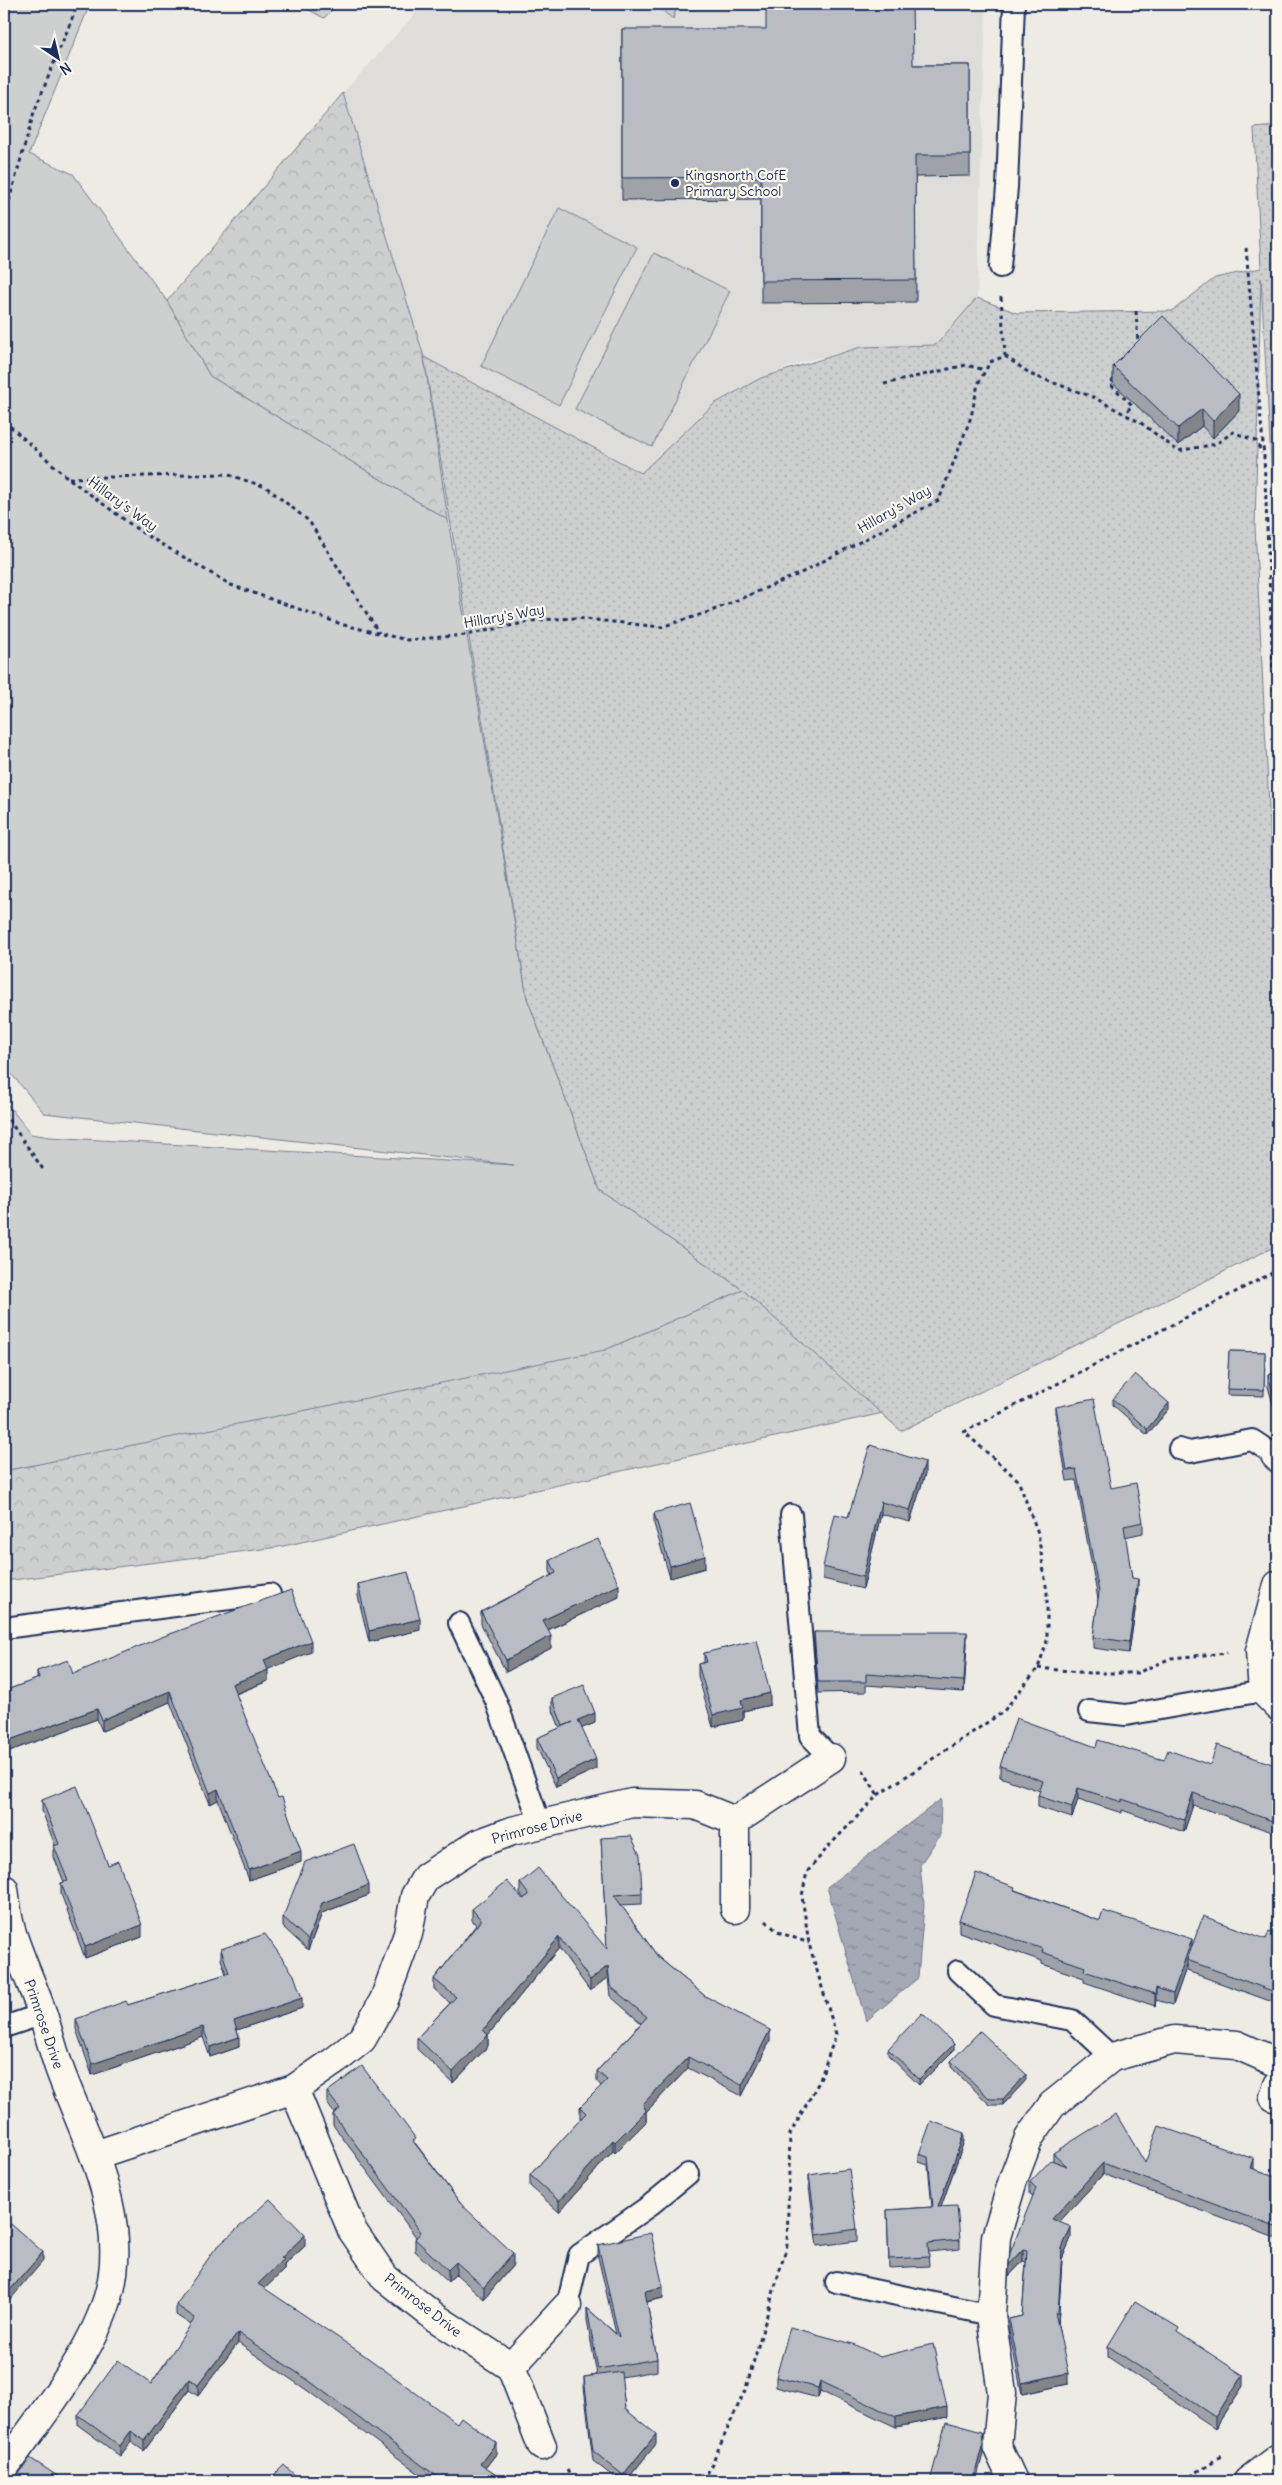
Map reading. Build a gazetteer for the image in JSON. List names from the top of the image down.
{
  "streets": {
    "street": ["Primrose Drive"],
    "path": ["Hillary's Way"]
  },
  "places": ["Kingsnorth CofE Primary School"],
  "north": "bottom right"
}
